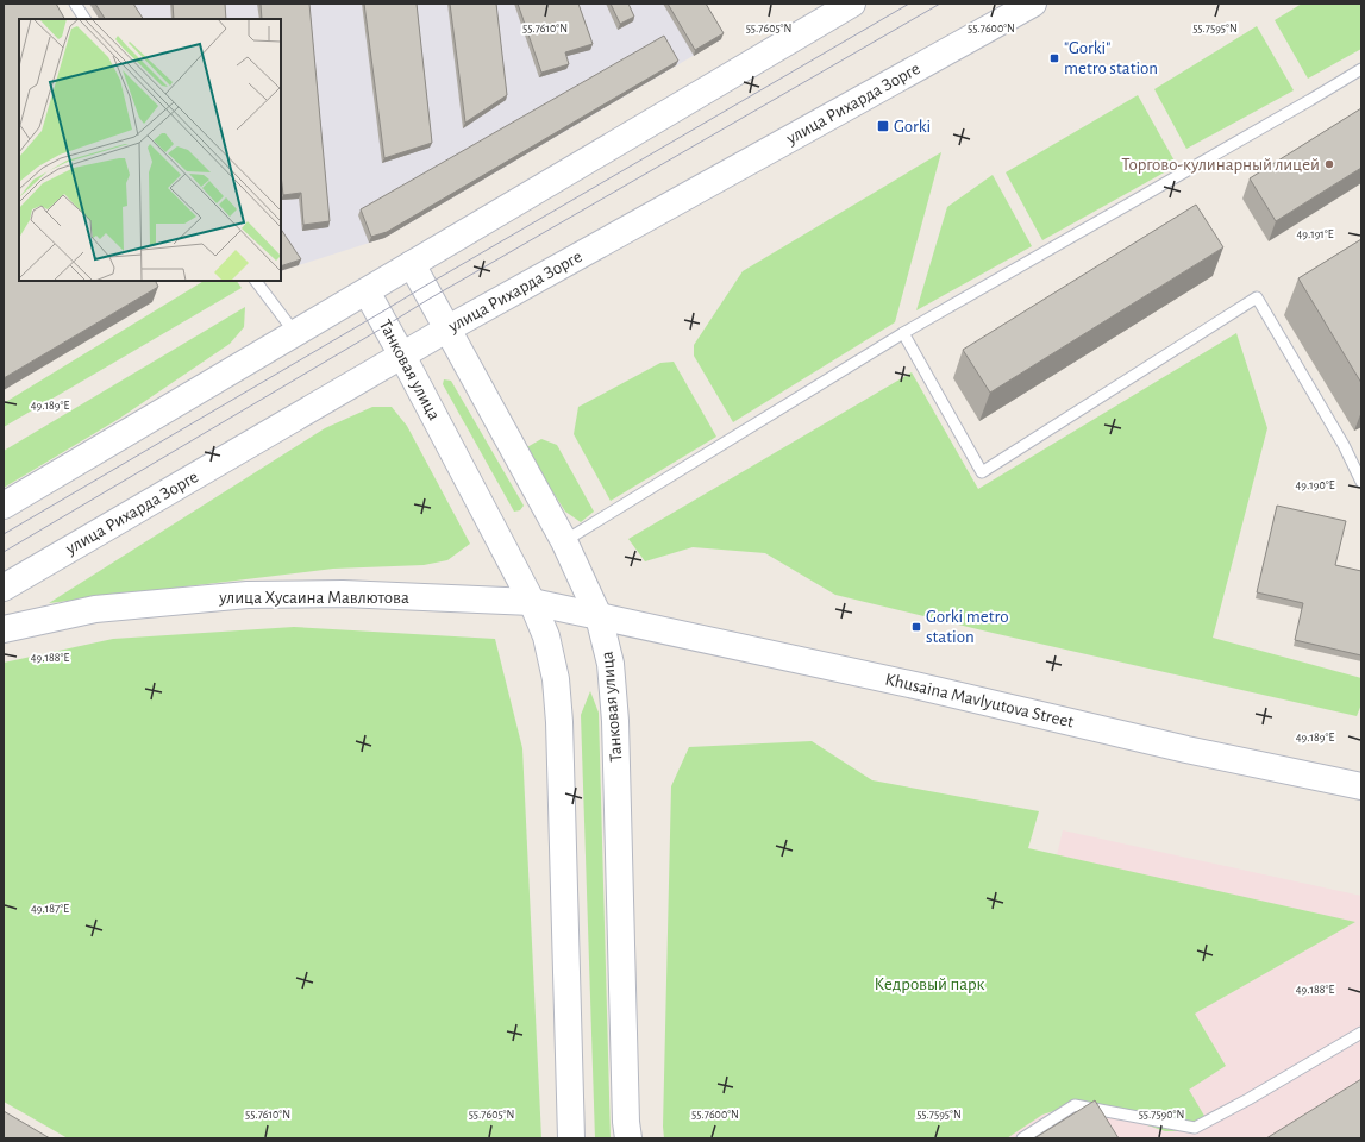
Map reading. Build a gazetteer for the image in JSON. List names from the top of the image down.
{
  "streets": {
    "main road": [
      "улица Рихарда Зорге",
      "Танковая улица",
      "улица Хусаина Мавлютова",
      "Khusaina Mavlyutova Street"
    ]
  },
  "crossings": [
    ["улица Рихарда Зорге", "Танковая улица"],
    ["Танковая улица", "улица Хусаина Мавлютова"],
    ["Танковая улица", "Khusaina Mavlyutova Street"],
    ["улица Хусаина Мавлютова", "Khusaina Mavlyutova Street"]
  ],
  "parks": ["Кедровый парк"],
  "places": {
    "transit": ["\"Gorki\" metro station", "Gorki", "Gorki metro station"],
    "other": ["Торгово-кулинарный лицей"]
  },
  "coordinates": [
    "55.7610°N",
    "55.7605°N",
    "55.7600°N",
    "55.7595°N",
    "49.191°E",
    "49.189°E",
    "49.190°E",
    "49.188°E",
    "49.187°E",
    "55.7590°N"
  ]
}
